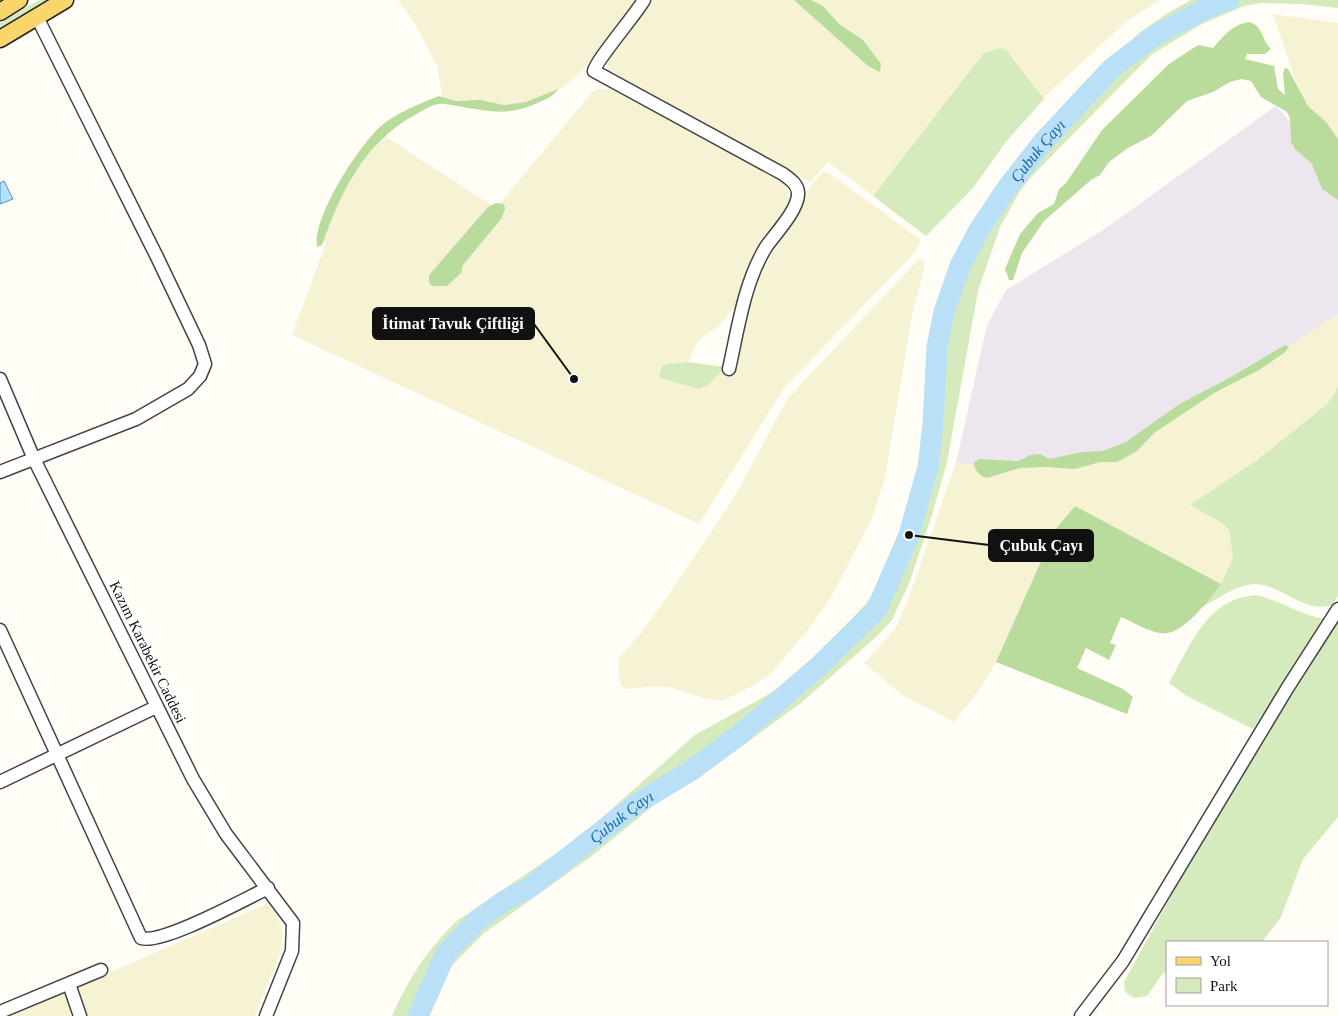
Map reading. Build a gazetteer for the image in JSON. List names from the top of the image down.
{
  "streets": {
    "street": ["Kazım Karabekir Caddesi"]
  },
  "water": ["Çubuk Çayı"],
  "places": ["İtimat Tavuk Çiftliği", "Çubuk Çayı"],
  "legend": ["Yol", "Park"]
}
